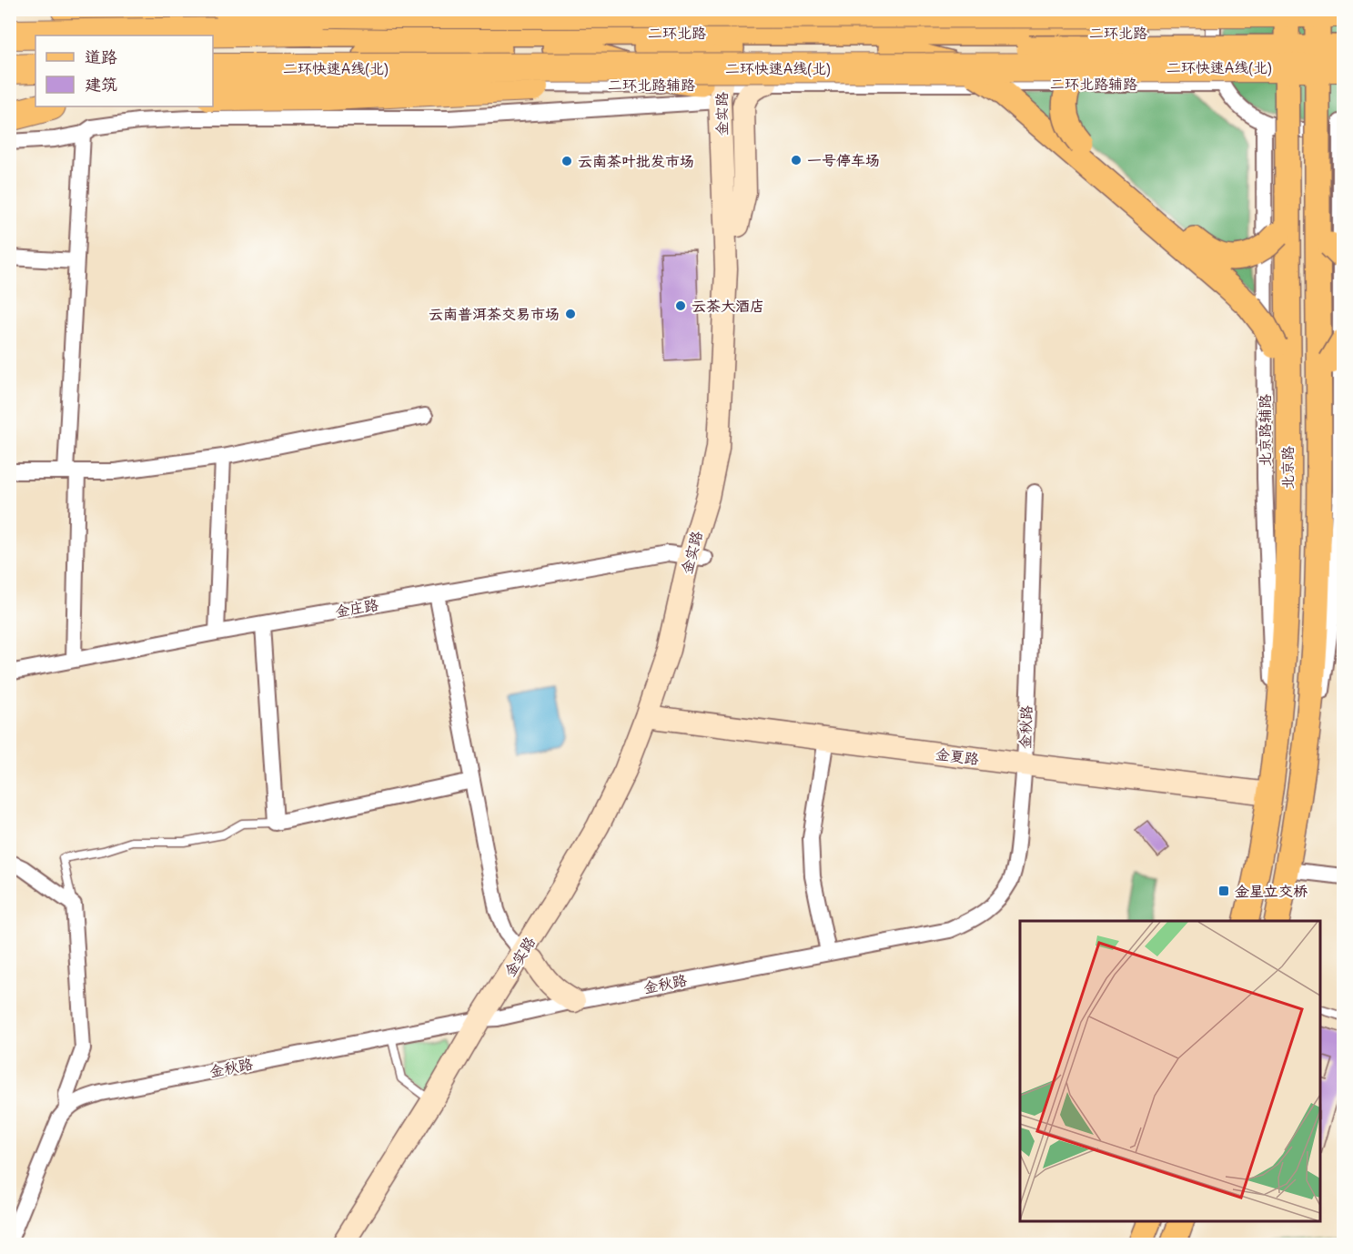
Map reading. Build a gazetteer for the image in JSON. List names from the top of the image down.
{
  "streets": {
    "highway": ["二环快速A线(北)"],
    "main road": ["二环北路", "北京路"],
    "street": [
      "二环北路辅路",
      "金实路",
      "北京路辅路",
      "金庄路",
      "金秋路",
      "金夏路"
    ]
  },
  "crossings": [
    ["二环北路", "金实路"],
    ["二环北路辅路", "金实路"],
    ["金实路", "金庄路"],
    ["金实路", "金秋路"],
    ["金实路", "金夏路"],
    ["北京路辅路", "北京路"],
    ["北京路", "金夏路"],
    ["金秋路", "金夏路"]
  ],
  "places": {
    "other": [
      "一号停车场",
      "云南茶叶批发市场",
      "云茶大酒店",
      "云南普洱茶交易市场"
    ],
    "transit": ["金星立交桥"]
  },
  "legend": ["道路", "建筑"]
}
